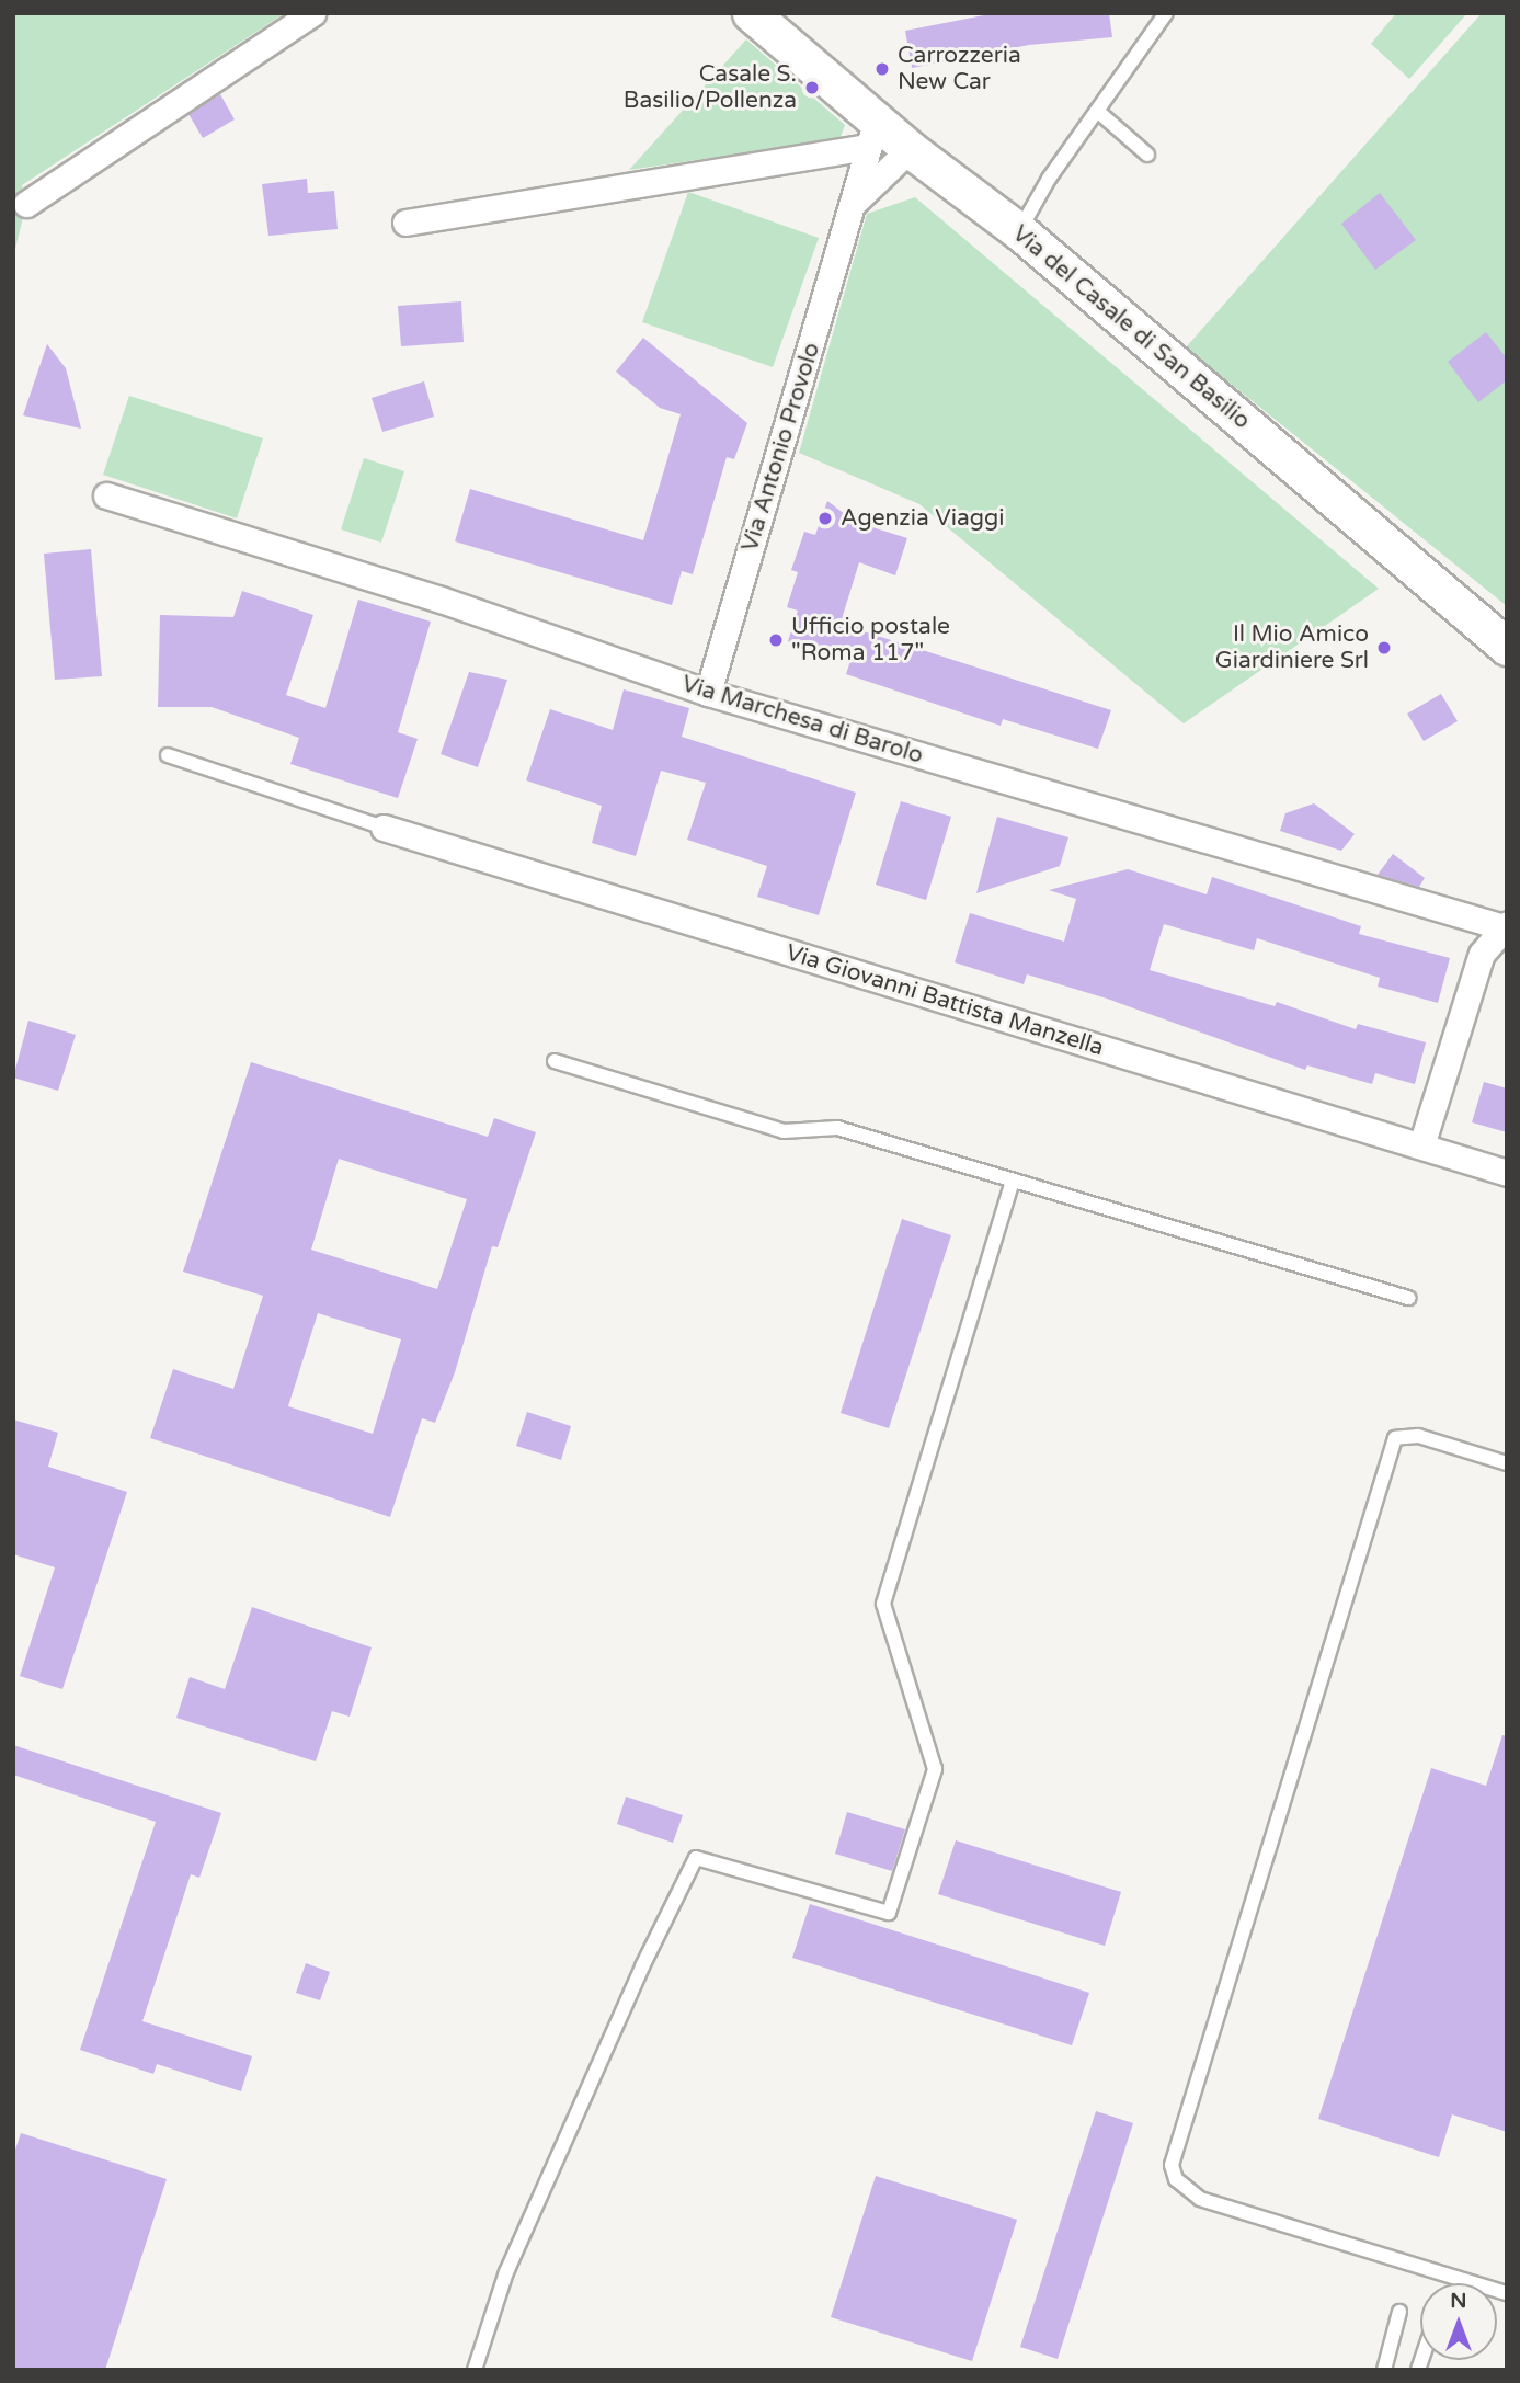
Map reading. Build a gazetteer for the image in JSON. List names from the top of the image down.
{
  "streets": {
    "street": [
      "Via del Casale di San Basilio",
      "Via Antonio Provolo",
      "Via Marchesa di Barolo",
      "Via Giovanni Battista Manzella"
    ]
  },
  "crossings": [
    ["Via del Casale di San Basilio", "Via Antonio Provolo"],
    ["Via Antonio Provolo", "Via Marchesa di Barolo"]
  ],
  "places": [
    "Carrozzeria New Car",
    "Casale S. Basilio/Pollenza",
    "Agenzia Viaggi",
    "Ufficio postale \"Roma 117\"",
    "Il Mio Amico Giardiniere Srl"
  ],
  "north": "top"
}
